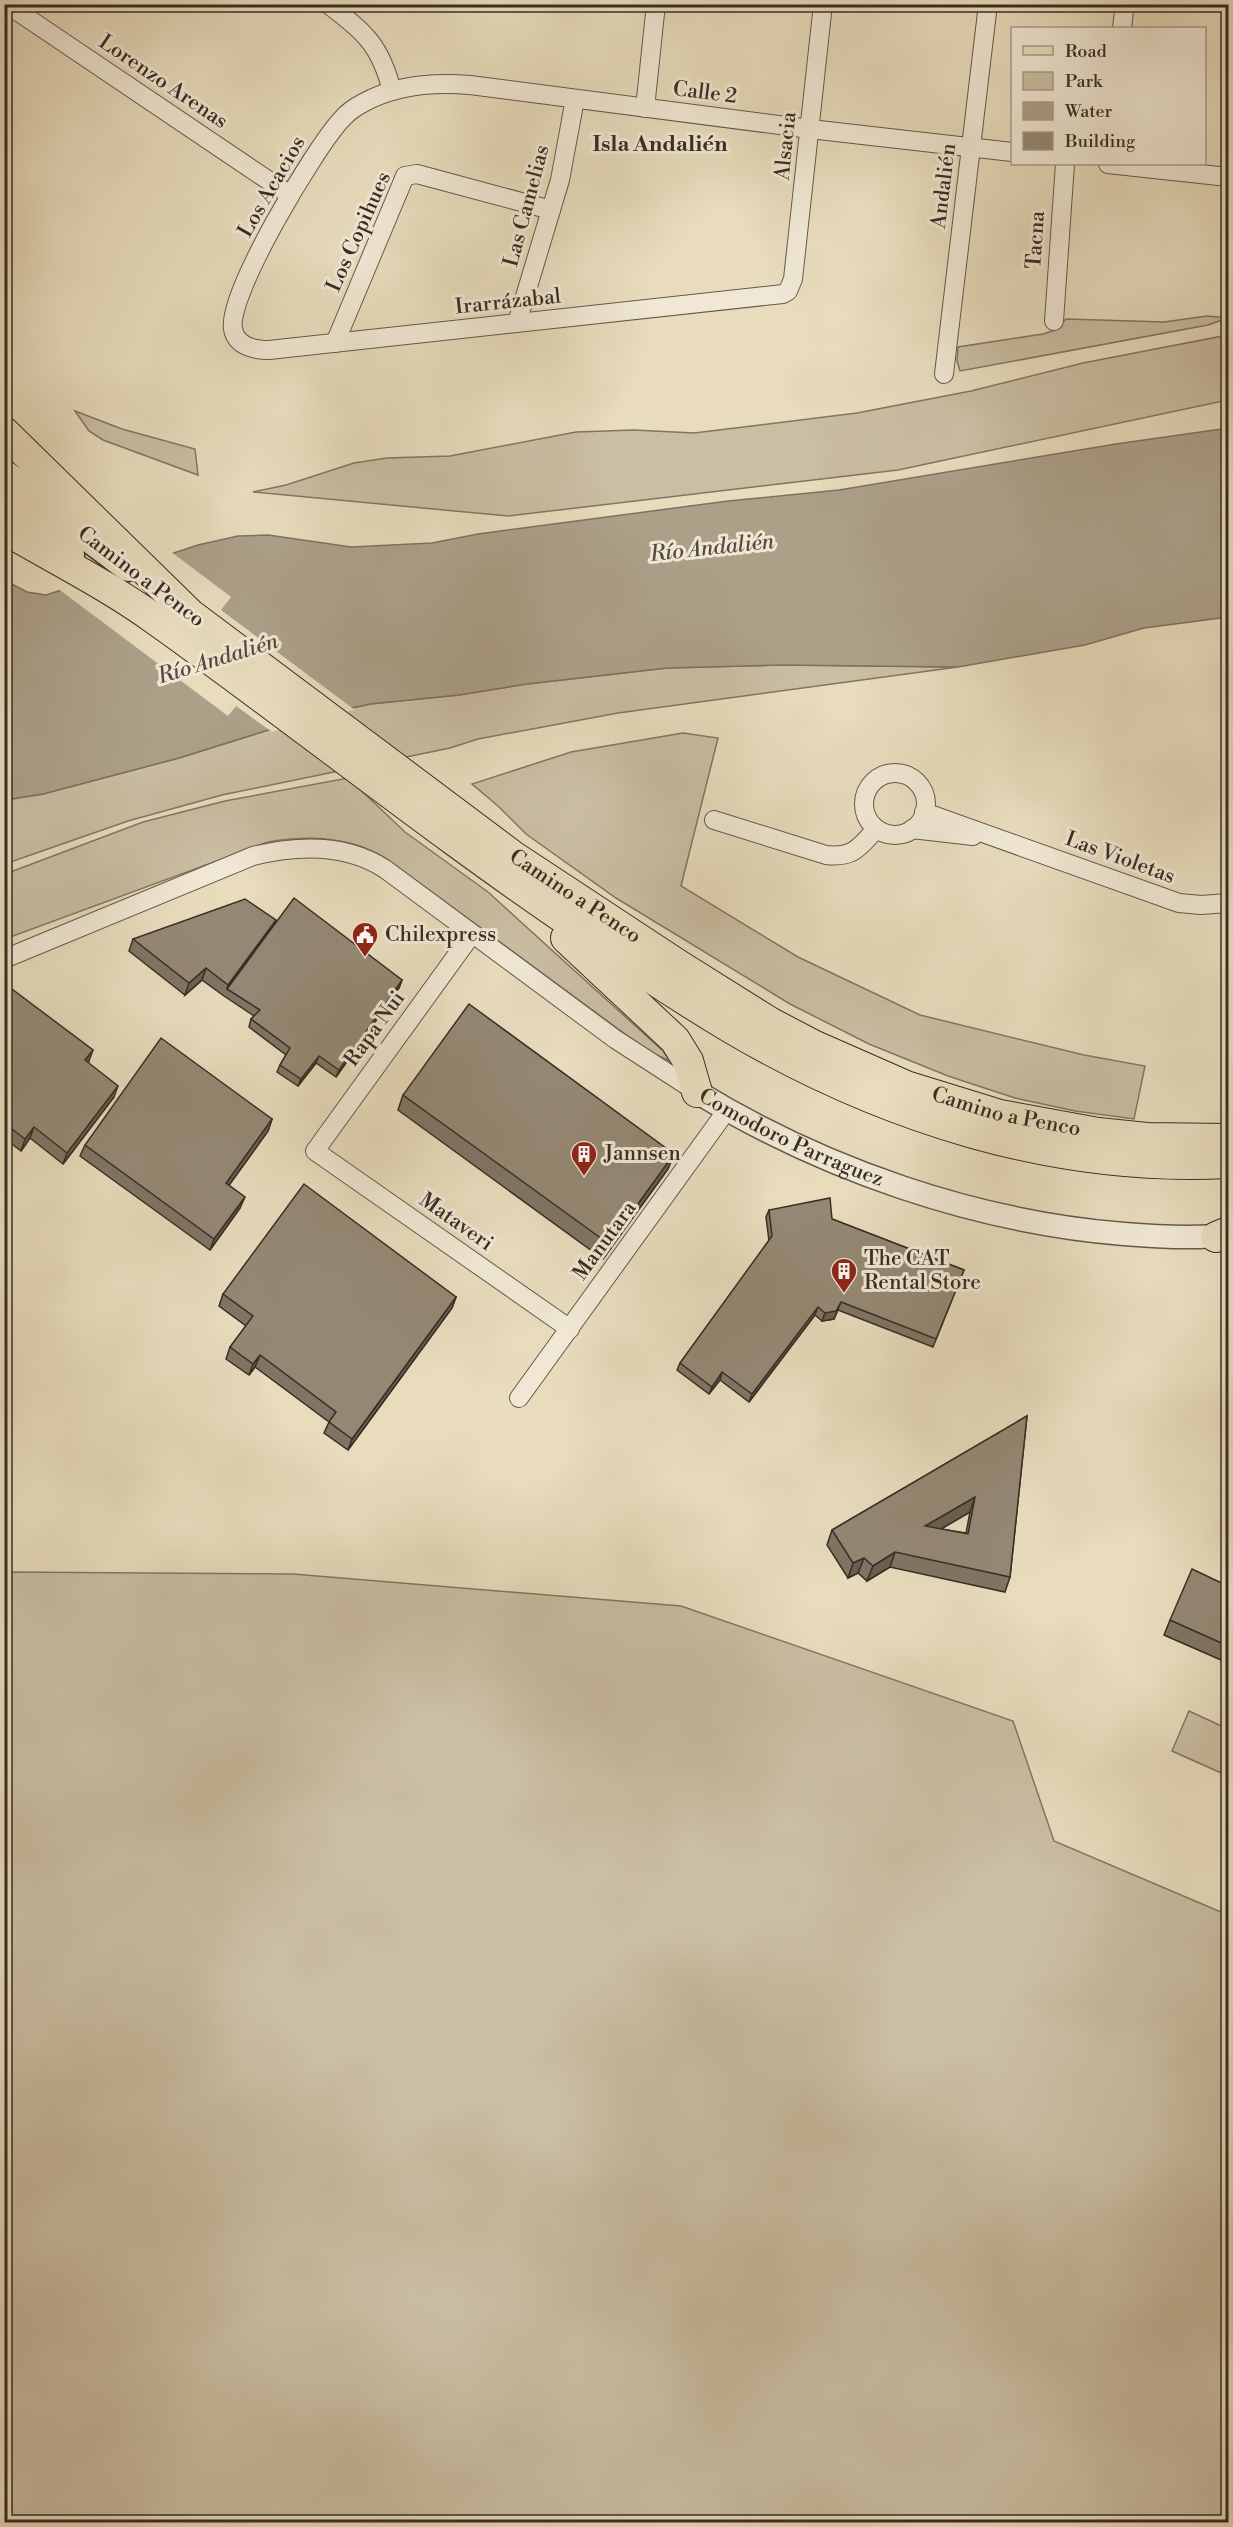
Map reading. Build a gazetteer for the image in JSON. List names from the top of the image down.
{
  "streets": {
    "highway": ["Camino a Penco"],
    "street": [
      "Lorenzo Arenas",
      "Calle 2",
      "Alsacia",
      "Andalién",
      "Los Acacios",
      "Las Camelias",
      "Los Copihues",
      "Tacna",
      "Irarrázabal",
      "Las Violetas",
      "Rapa Nui",
      "Comodoro Parraguez",
      "Mataveri",
      "Manutara"
    ]
  },
  "crossings": [
    ["Lorenzo Arenas", "Los Acacios"],
    ["Calle 2", "Alsacia"],
    ["Calle 2", "Andalién"],
    ["Calle 2", "Los Acacios"],
    ["Calle 2", "Las Camelias"],
    ["Alsacia", "Irarrázabal"],
    ["Los Acacios", "Irarrázabal"],
    ["Las Camelias", "Los Copihues"],
    ["Las Camelias", "Irarrázabal"],
    ["Los Copihues", "Irarrázabal"],
    ["Rapa Nui", "Comodoro Parraguez"],
    ["Rapa Nui", "Mataveri"],
    ["Comodoro Parraguez", "Manutara"],
    ["Mataveri", "Manutara"]
  ],
  "districts": ["Isla Andalién"],
  "water": ["Río Andalién"],
  "places": {
    "public building": ["Chilexpress"],
    "building": ["Jannsen", "The CAT Rental Store"]
  },
  "legend": [
    "Road",
    "Park",
    "Water",
    "Building"
  ]
}
